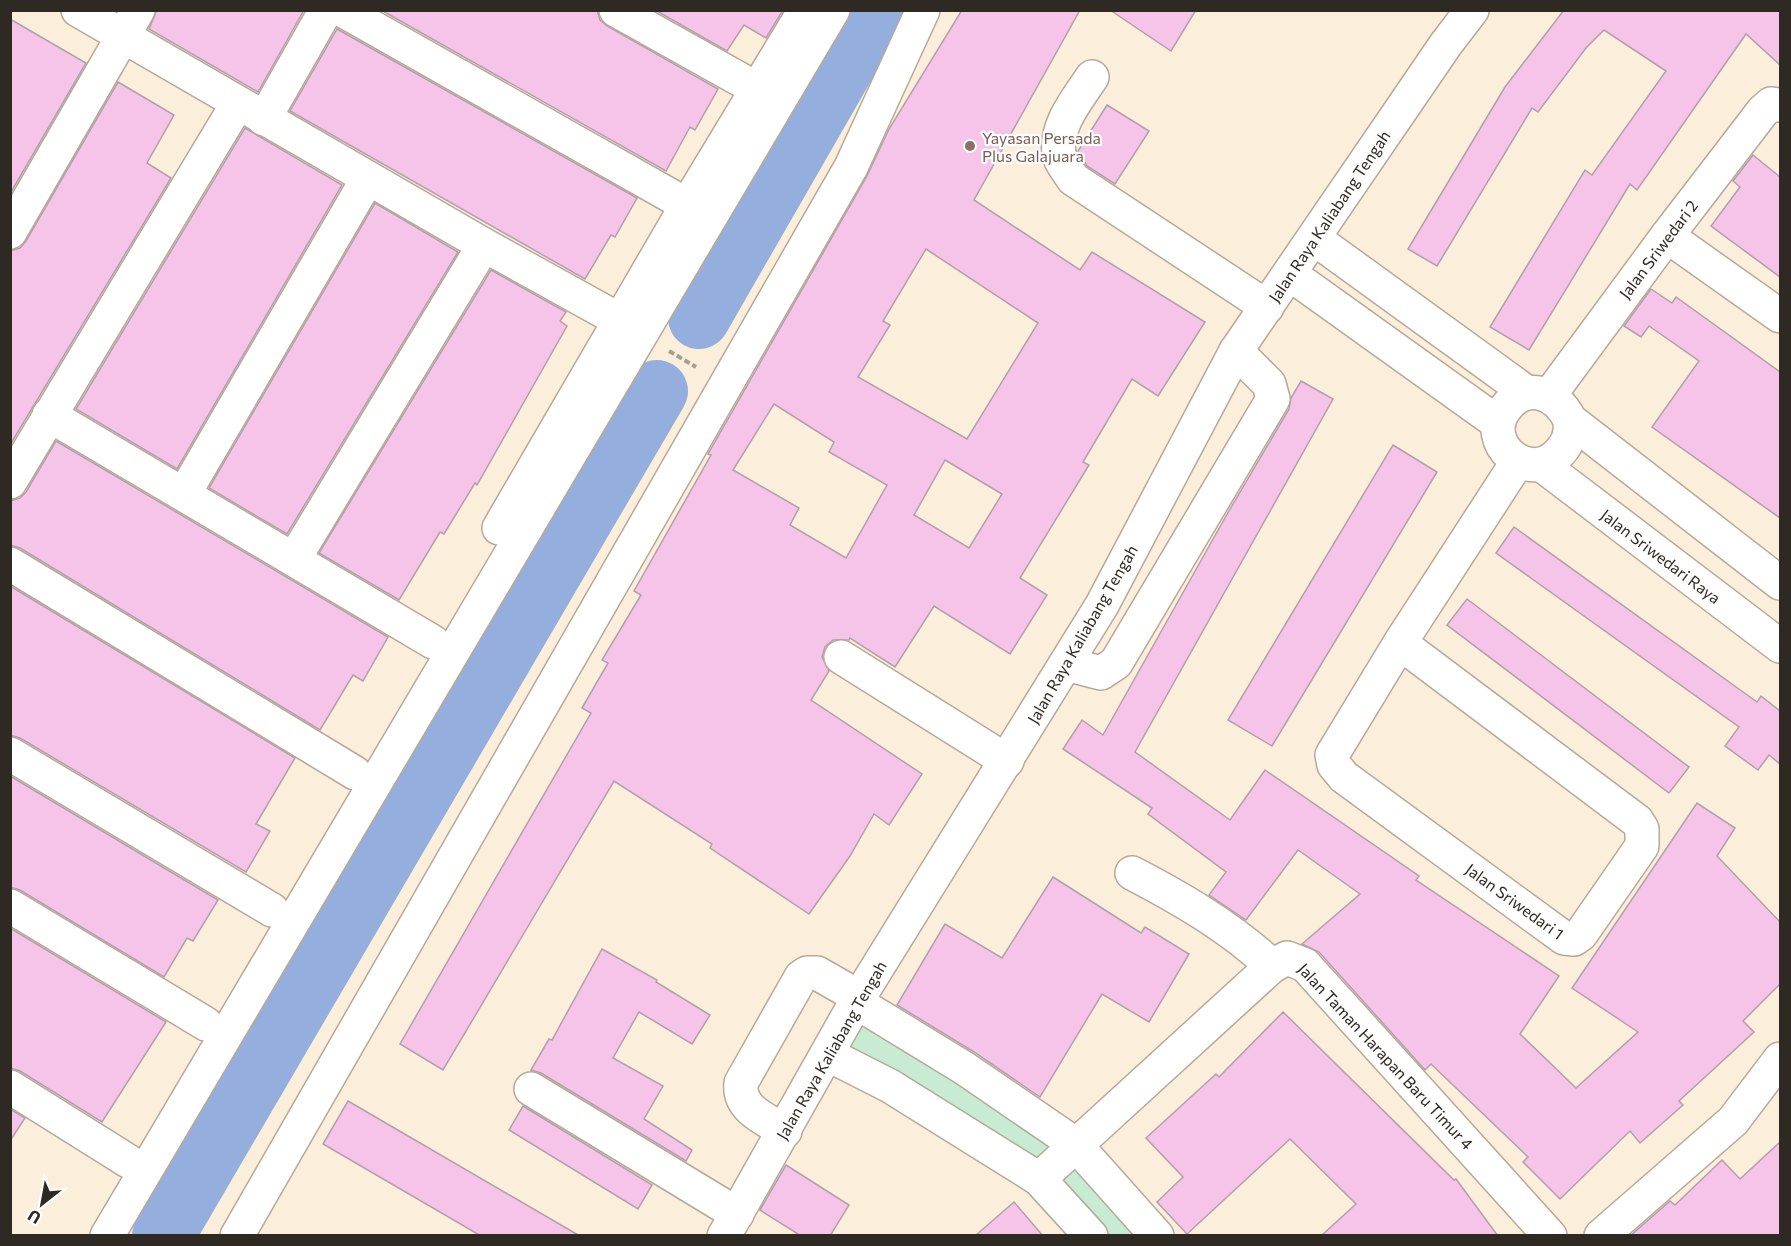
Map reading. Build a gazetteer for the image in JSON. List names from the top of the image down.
{
  "streets": {
    "street": [
      "Jalan Raya Kaliabang Tengah",
      "Jalan Sriwedari 2",
      "Jalan Sriwedari Raya",
      "Jalan Sriwedari 1",
      "Jalan Taman Harapan Baru Timur 4"
    ]
  },
  "crossings": [
    ["Jalan Sriwedari 2", "Jalan Sriwedari Raya"],
    ["Jalan Sriwedari 2", "Jalan Sriwedari 1"],
    ["Jalan Sriwedari Raya", "Jalan Sriwedari 1"]
  ],
  "places": ["Yayasan Persada Plus Galajuara"],
  "north": "bottom left"
}
